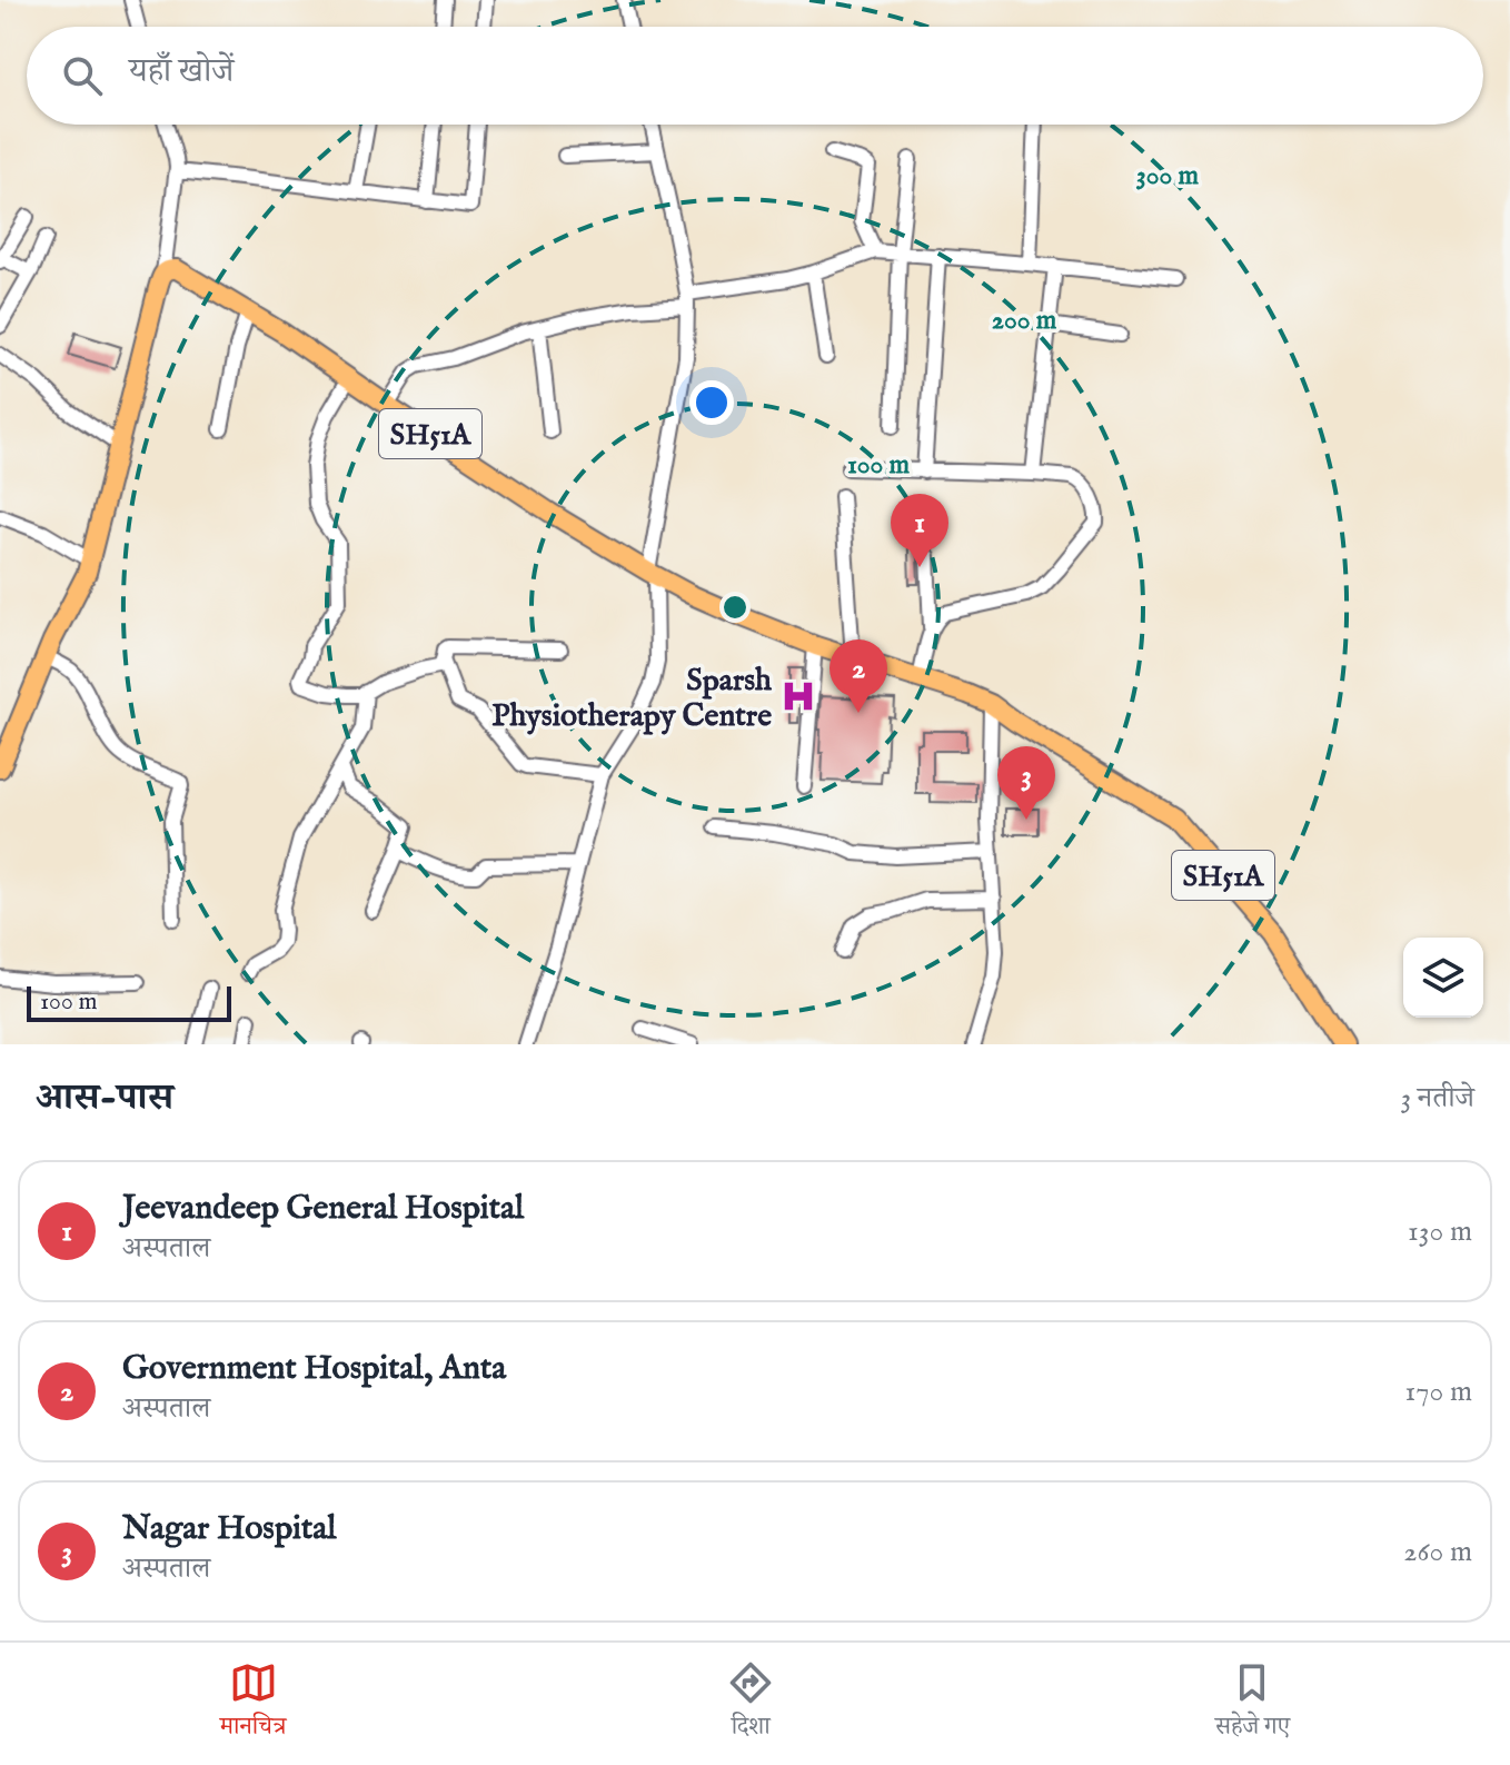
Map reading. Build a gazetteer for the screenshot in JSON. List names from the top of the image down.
{
  "streets": {
    "main road": ["SH51A"]
  },
  "places": {
    "hospital": ["Sparsh Physiotherapy Centre"]
  },
  "scale_bar": "100 m",
  "page": {
    "search": "यहाँ खोजें",
    "pins": ["1", "2", "3"],
    "scale": "100 m",
    "heading": ["आस-पास", "3 नतीजे"],
    "list": [
      {
        "mark": "1",
        "name": "Jeevandeep General Hospital",
        "note": "अस्पताल",
        "value": "130 m"
      },
      {
        "mark": "2",
        "name": "Government Hospital, Anta",
        "note": "अस्पताल",
        "value": "170 m"
      },
      {
        "mark": "3",
        "name": "Nagar Hospital",
        "note": "अस्पताल",
        "value": "260 m"
      }
    ],
    "nav": ["मानचित्र", "दिशा", "सहेजे गए"]
  },
  "rings": ["300 m", "200 m", "100 m"]
}
